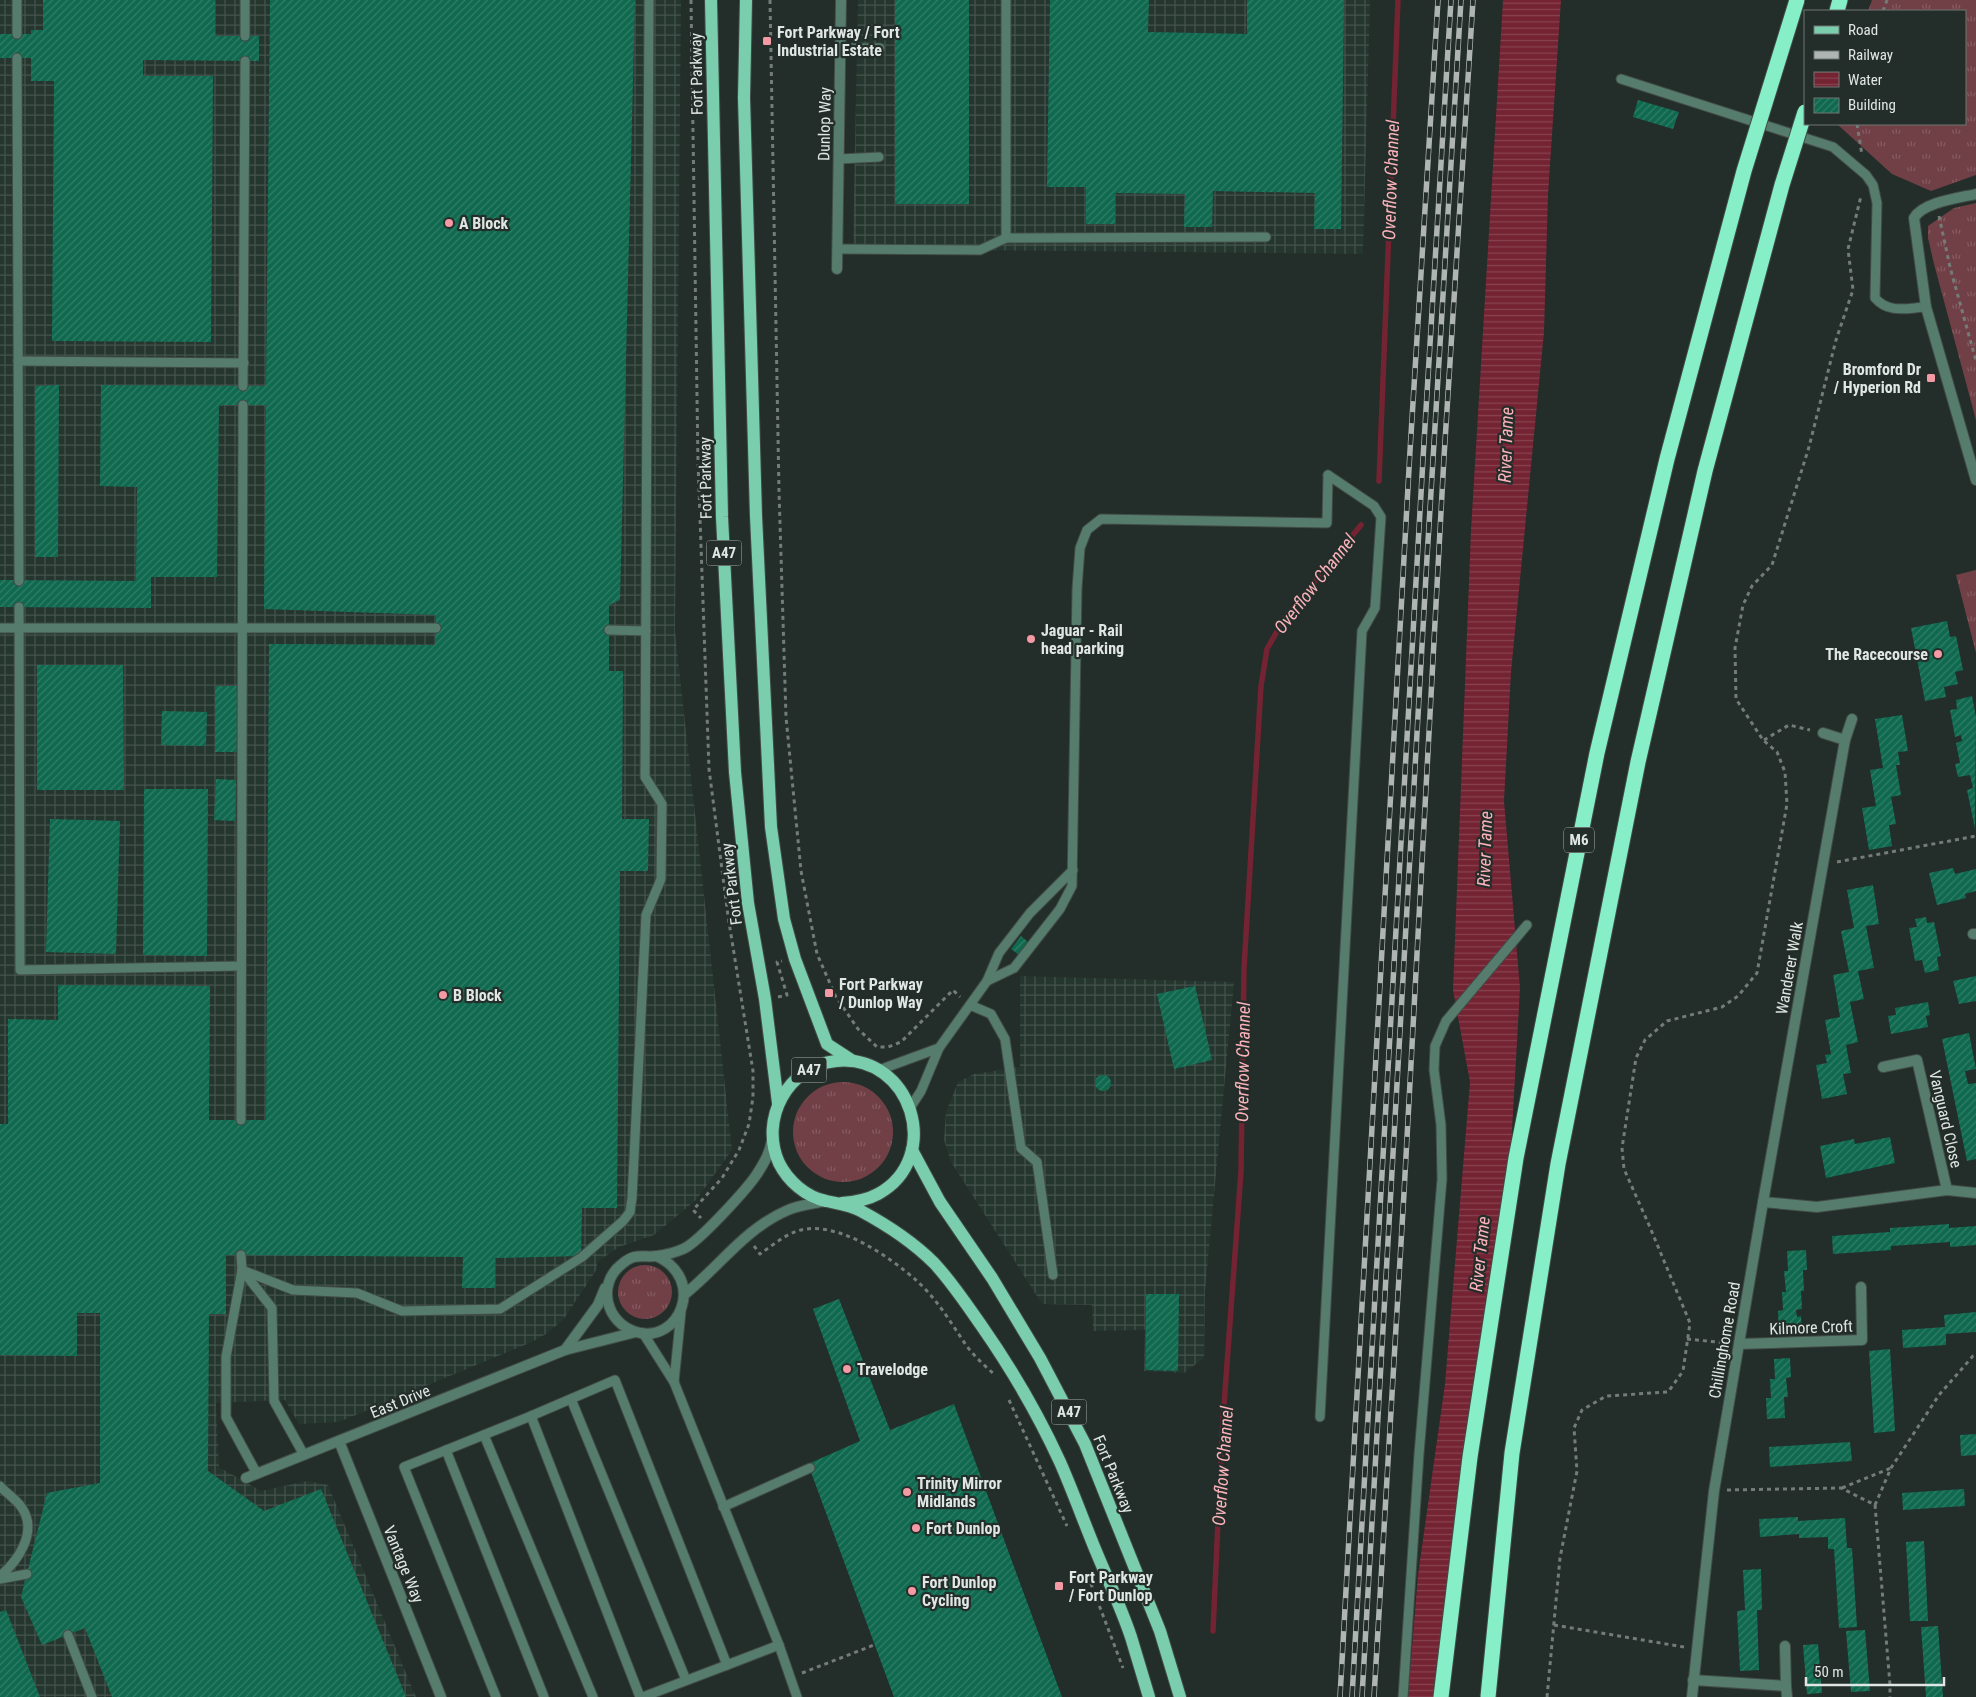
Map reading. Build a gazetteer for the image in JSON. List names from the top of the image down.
{
  "streets": {
    "highway": ["M6"],
    "main road": ["Fort Parkway", "A47"],
    "street": [
      "Dunlop Way",
      "Wanderer Walk",
      "Vanguard Close",
      "Kilmore Croft",
      "Chillinghome Road",
      "East Drive",
      "Vantage Way"
    ]
  },
  "crossings": [
    ["Wanderer Walk", "Chillinghome Road"],
    ["Kilmore Croft", "Chillinghome Road"],
    ["East Drive", "Vantage Way"]
  ],
  "water": ["Overflow Channel", "River Tame"],
  "places": {
    "transit": [
      "Fort Parkway / Fort Industrial Estate",
      "Bromford Dr / Hyperion Rd",
      "Fort Parkway / Dunlop Way",
      "Fort Parkway / Fort Dunlop"
    ],
    "other": [
      "A Block",
      "Jaguar - Rail head parking",
      "The Racecourse",
      "B Block",
      "Travelodge",
      "Trinity Mirror Midlands",
      "Fort Dunlop",
      "Fort Dunlop Cycling"
    ]
  },
  "legend": [
    "Road",
    "Railway",
    "Water",
    "Building"
  ],
  "scale_bar": "50 m"
}
